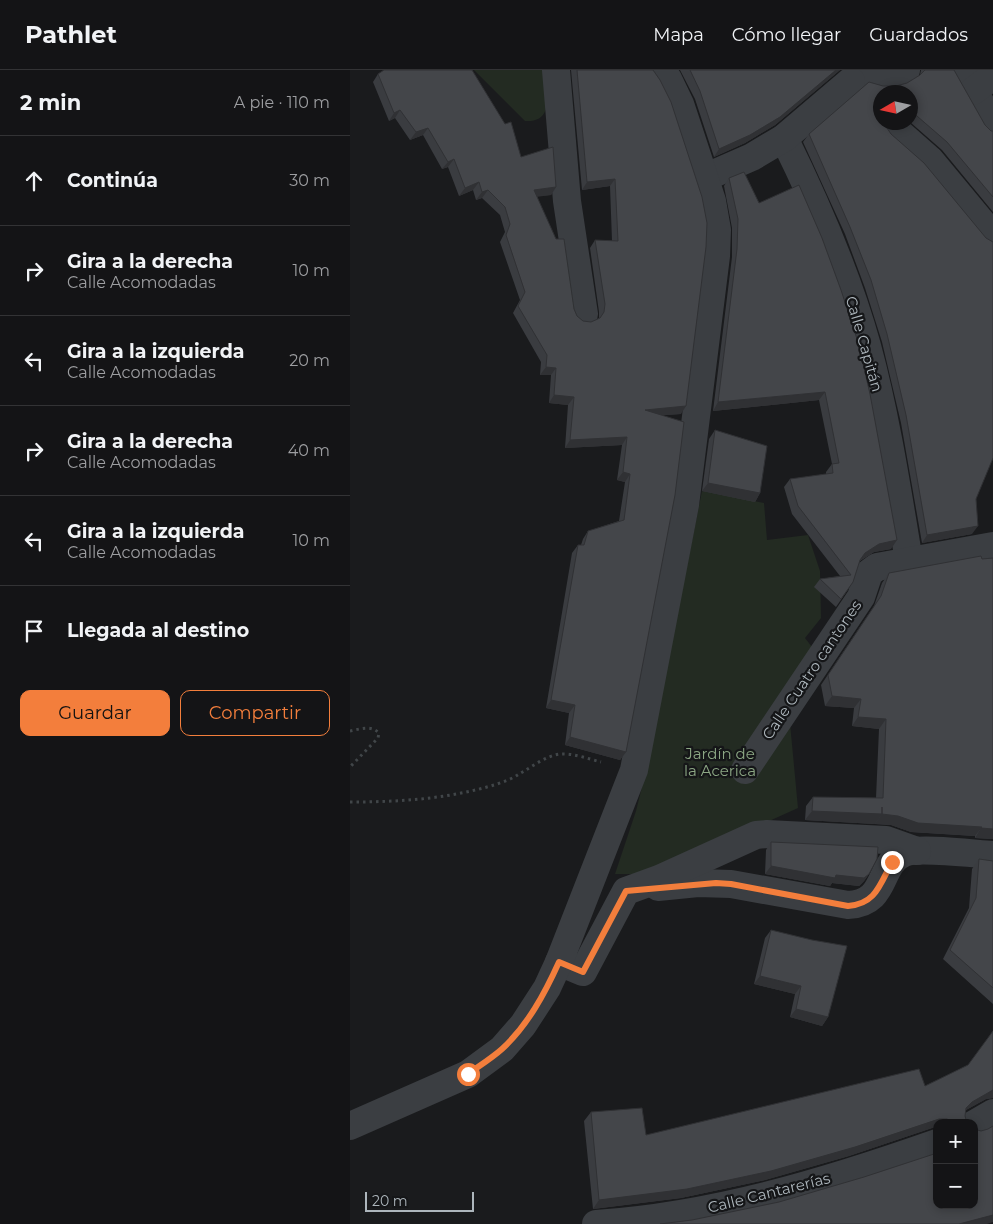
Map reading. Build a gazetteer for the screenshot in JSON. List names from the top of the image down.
{
  "streets": {
    "street": ["Calle Capitán", "Calle Cuatro cantones", "Calle Cantarerías"]
  },
  "crossings": [
    ["Calle Capitán", "Calle Cuatro cantones"]
  ],
  "parks": ["Jardín de la Acerica"],
  "scale_bar": "20 m",
  "north": "left",
  "page": {
    "header": "Pathlet",
    "nav": ["Mapa", "Cómo llegar", "Guardados"],
    "heading": ["2 min", "A pie · 110 m"],
    "list": [
      ["Continúa", "30 m"],
      ["Gira a la derecha", "Calle Acomodadas", "10 m"],
      ["Gira a la izquierda", "Calle Acomodadas", "20 m"],
      ["Gira a la derecha", "Calle Acomodadas", "40 m"],
      ["Gira a la izquierda", "Calle Acomodadas", "10 m"],
      "Llegada al destino"
    ],
    "buttons": ["Guardar", "Compartir"],
    "map_buttons": ["+", "−"],
    "scale": "20 m"
  }
}
